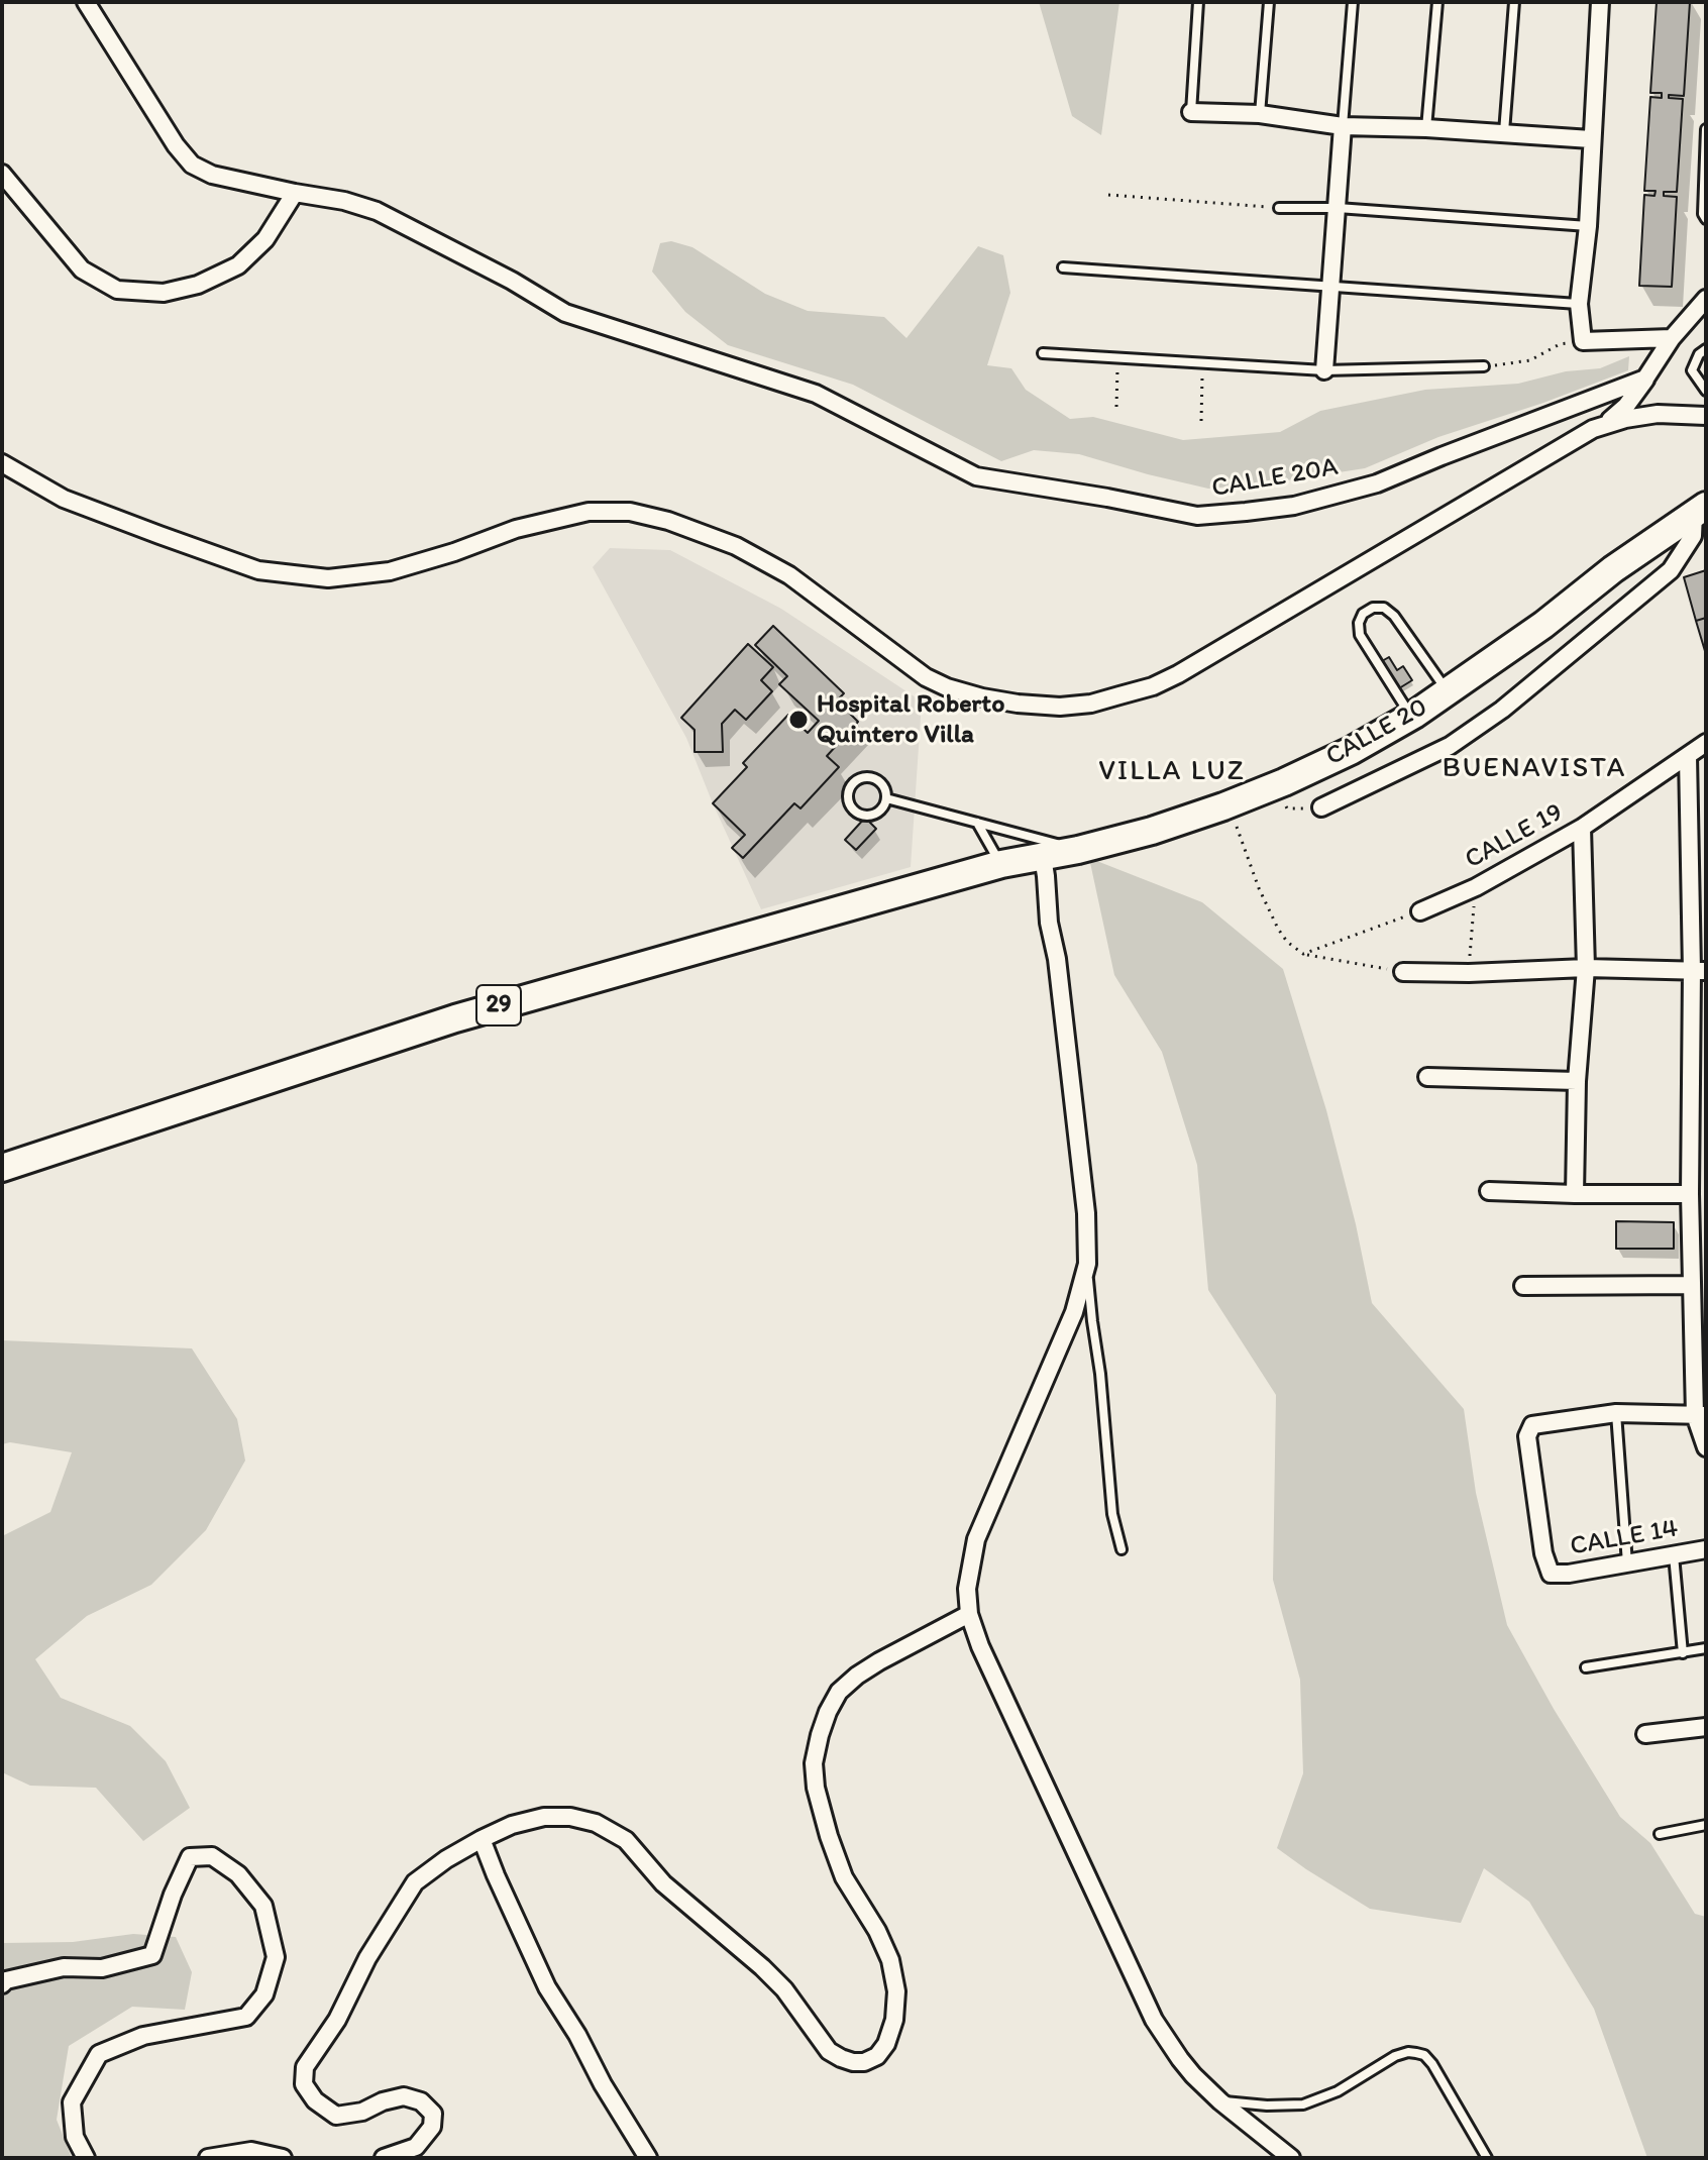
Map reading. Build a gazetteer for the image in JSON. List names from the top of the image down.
{
  "streets": {
    "main road": ["CALLE 20", "29"],
    "street": ["CALLE 20A", "CALLE 19", "CALLE 14"]
  },
  "crossings": [
    ["CALLE 20", "29"]
  ],
  "districts": ["BUENAVISTA", "VILLA LUZ"],
  "places": ["Hospital Roberto Quintero Villa"]
}
